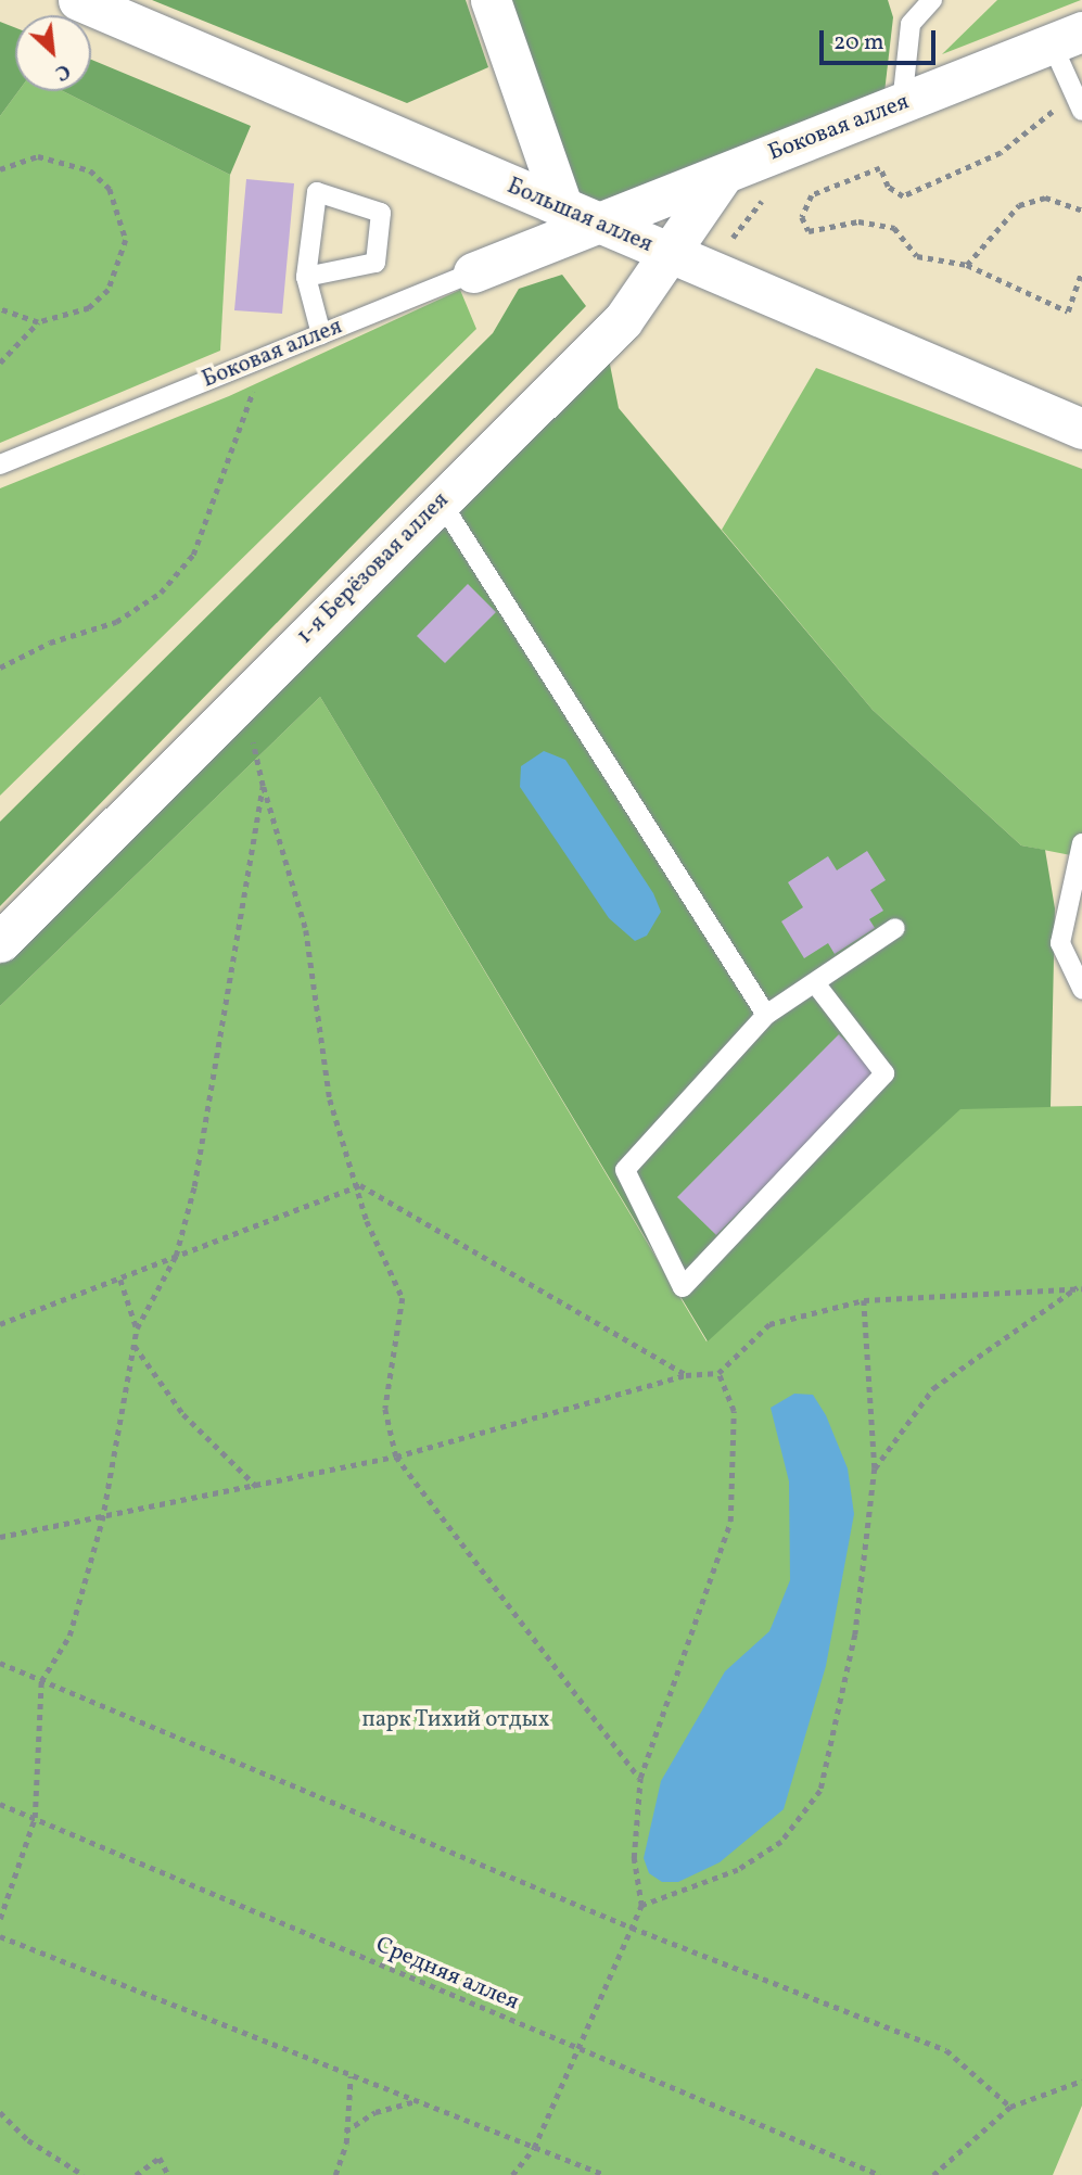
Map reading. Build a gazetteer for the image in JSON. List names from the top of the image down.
{
  "streets": {
    "street": ["Боковая аллея", "Большая аллея", "1-я Берёзовая аллея"],
    "path": ["Средняя аллея"]
  },
  "crossings": [
    ["Боковая аллея", "Большая аллея"],
    ["Боковая аллея", "1-я Берёзовая аллея"],
    ["Большая аллея", "1-я Берёзовая аллея"]
  ],
  "parks": ["парк Тихий отдых"],
  "scale_bar": "20 m",
  "north": "bottom right"
}
